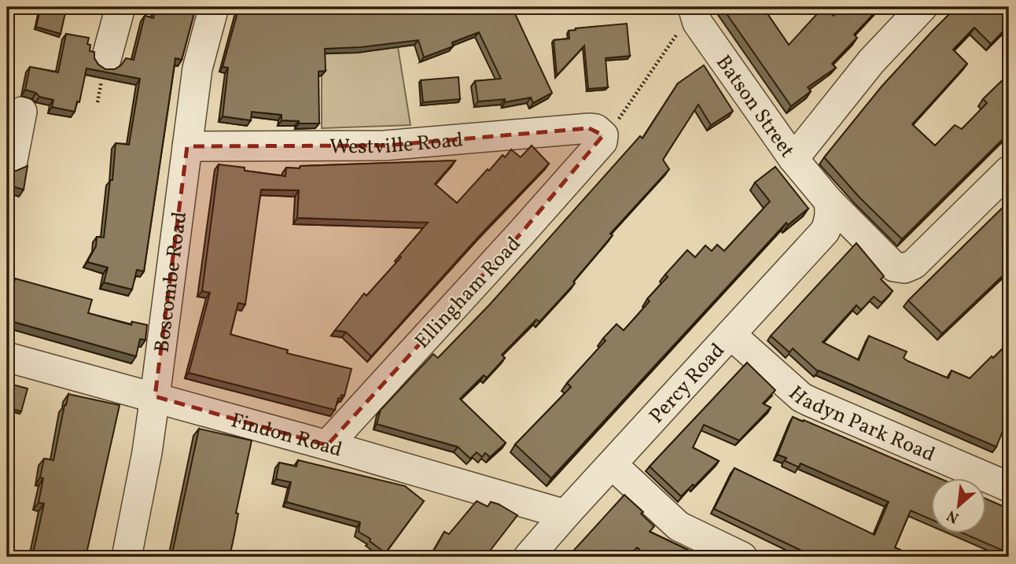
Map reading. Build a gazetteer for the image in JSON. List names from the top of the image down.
{
  "streets": {
    "street": [
      "Batson Street",
      "Westville Road",
      "Boscombe Road",
      "Ellingham Road",
      "Percy Road",
      "Hadyn Park Road",
      "Findon Road"
    ]
  },
  "crossings": [
    ["Batson Street", "Percy Road"],
    ["Westville Road", "Boscombe Road"],
    ["Westville Road", "Ellingham Road"],
    ["Boscombe Road", "Findon Road"],
    ["Ellingham Road", "Findon Road"],
    ["Percy Road", "Hadyn Park Road"],
    ["Percy Road", "Findon Road"]
  ],
  "north": "bottom left"
}
